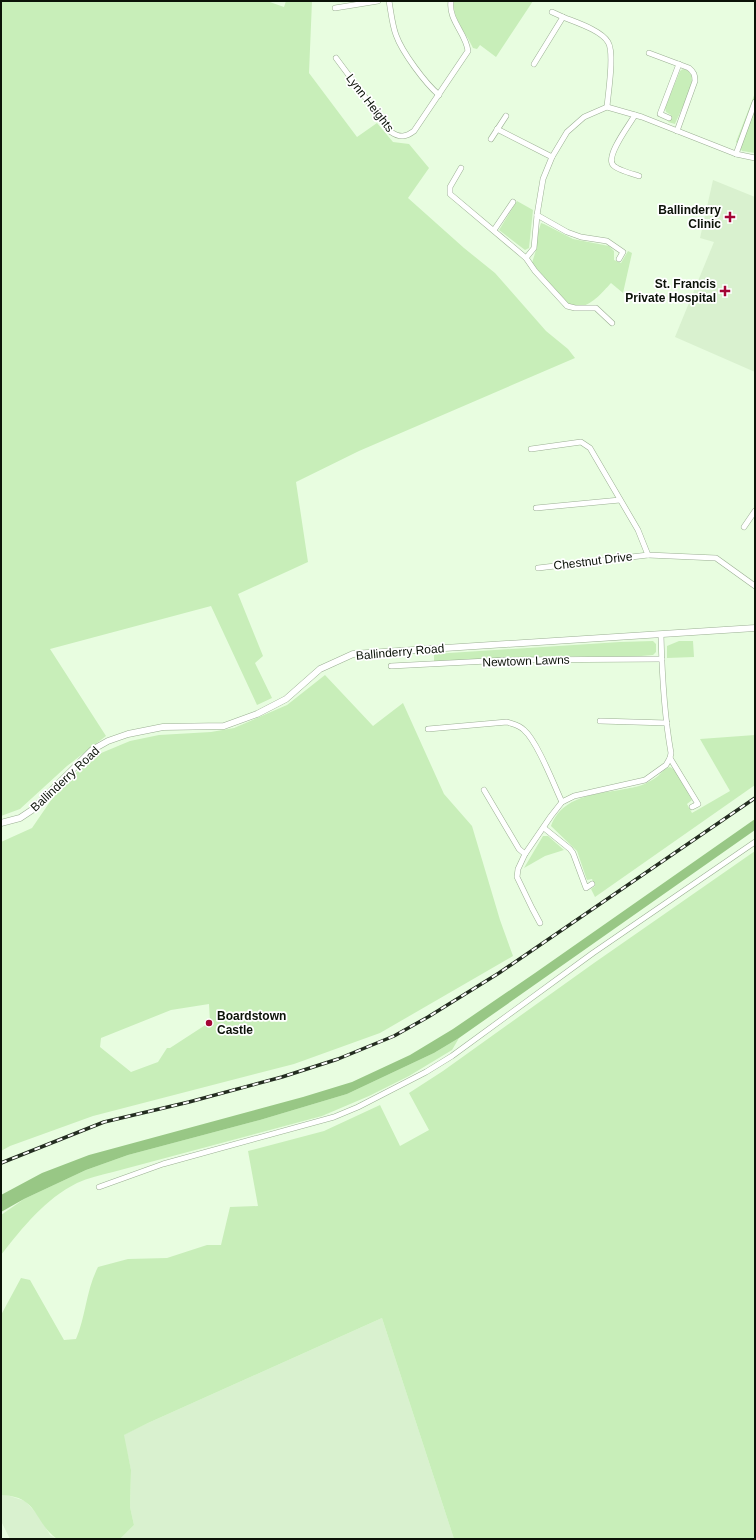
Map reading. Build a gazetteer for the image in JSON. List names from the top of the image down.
{
  "streets": {
    "street": [
      "Lynn Heights",
      "Chestnut Drive",
      "Ballinderry Road",
      "Newtown Lawns"
    ]
  },
  "places": {
    "health": ["Ballinderry Clinic", "St. Francis Private Hospital"],
    "other": ["Boardstown Castle"]
  }
}
